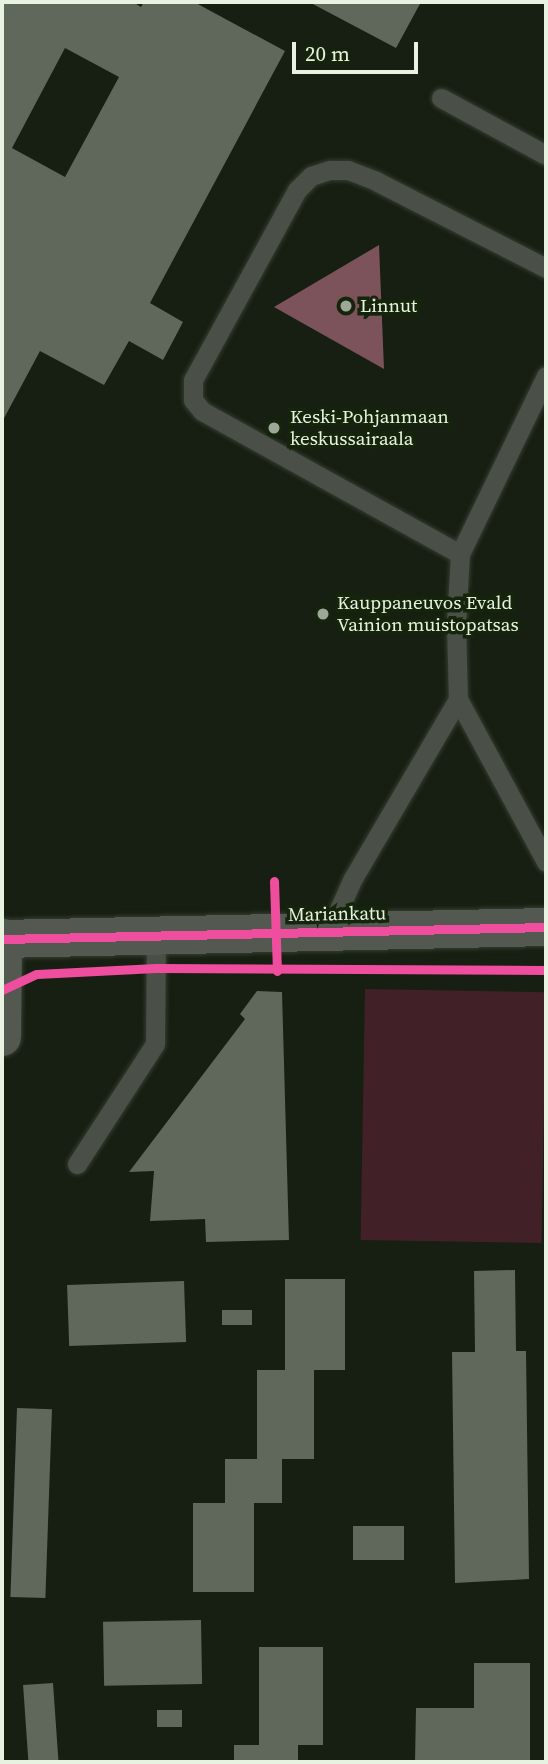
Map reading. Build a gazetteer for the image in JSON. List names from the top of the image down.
{
  "streets": {
    "street": ["Mariankatu"]
  },
  "places": ["Linnut", "Keski-Pohjanmaan keskussairaala", "Kauppaneuvos Evald Vainion muistopatsas"],
  "scale_bar": "20 m"
}
